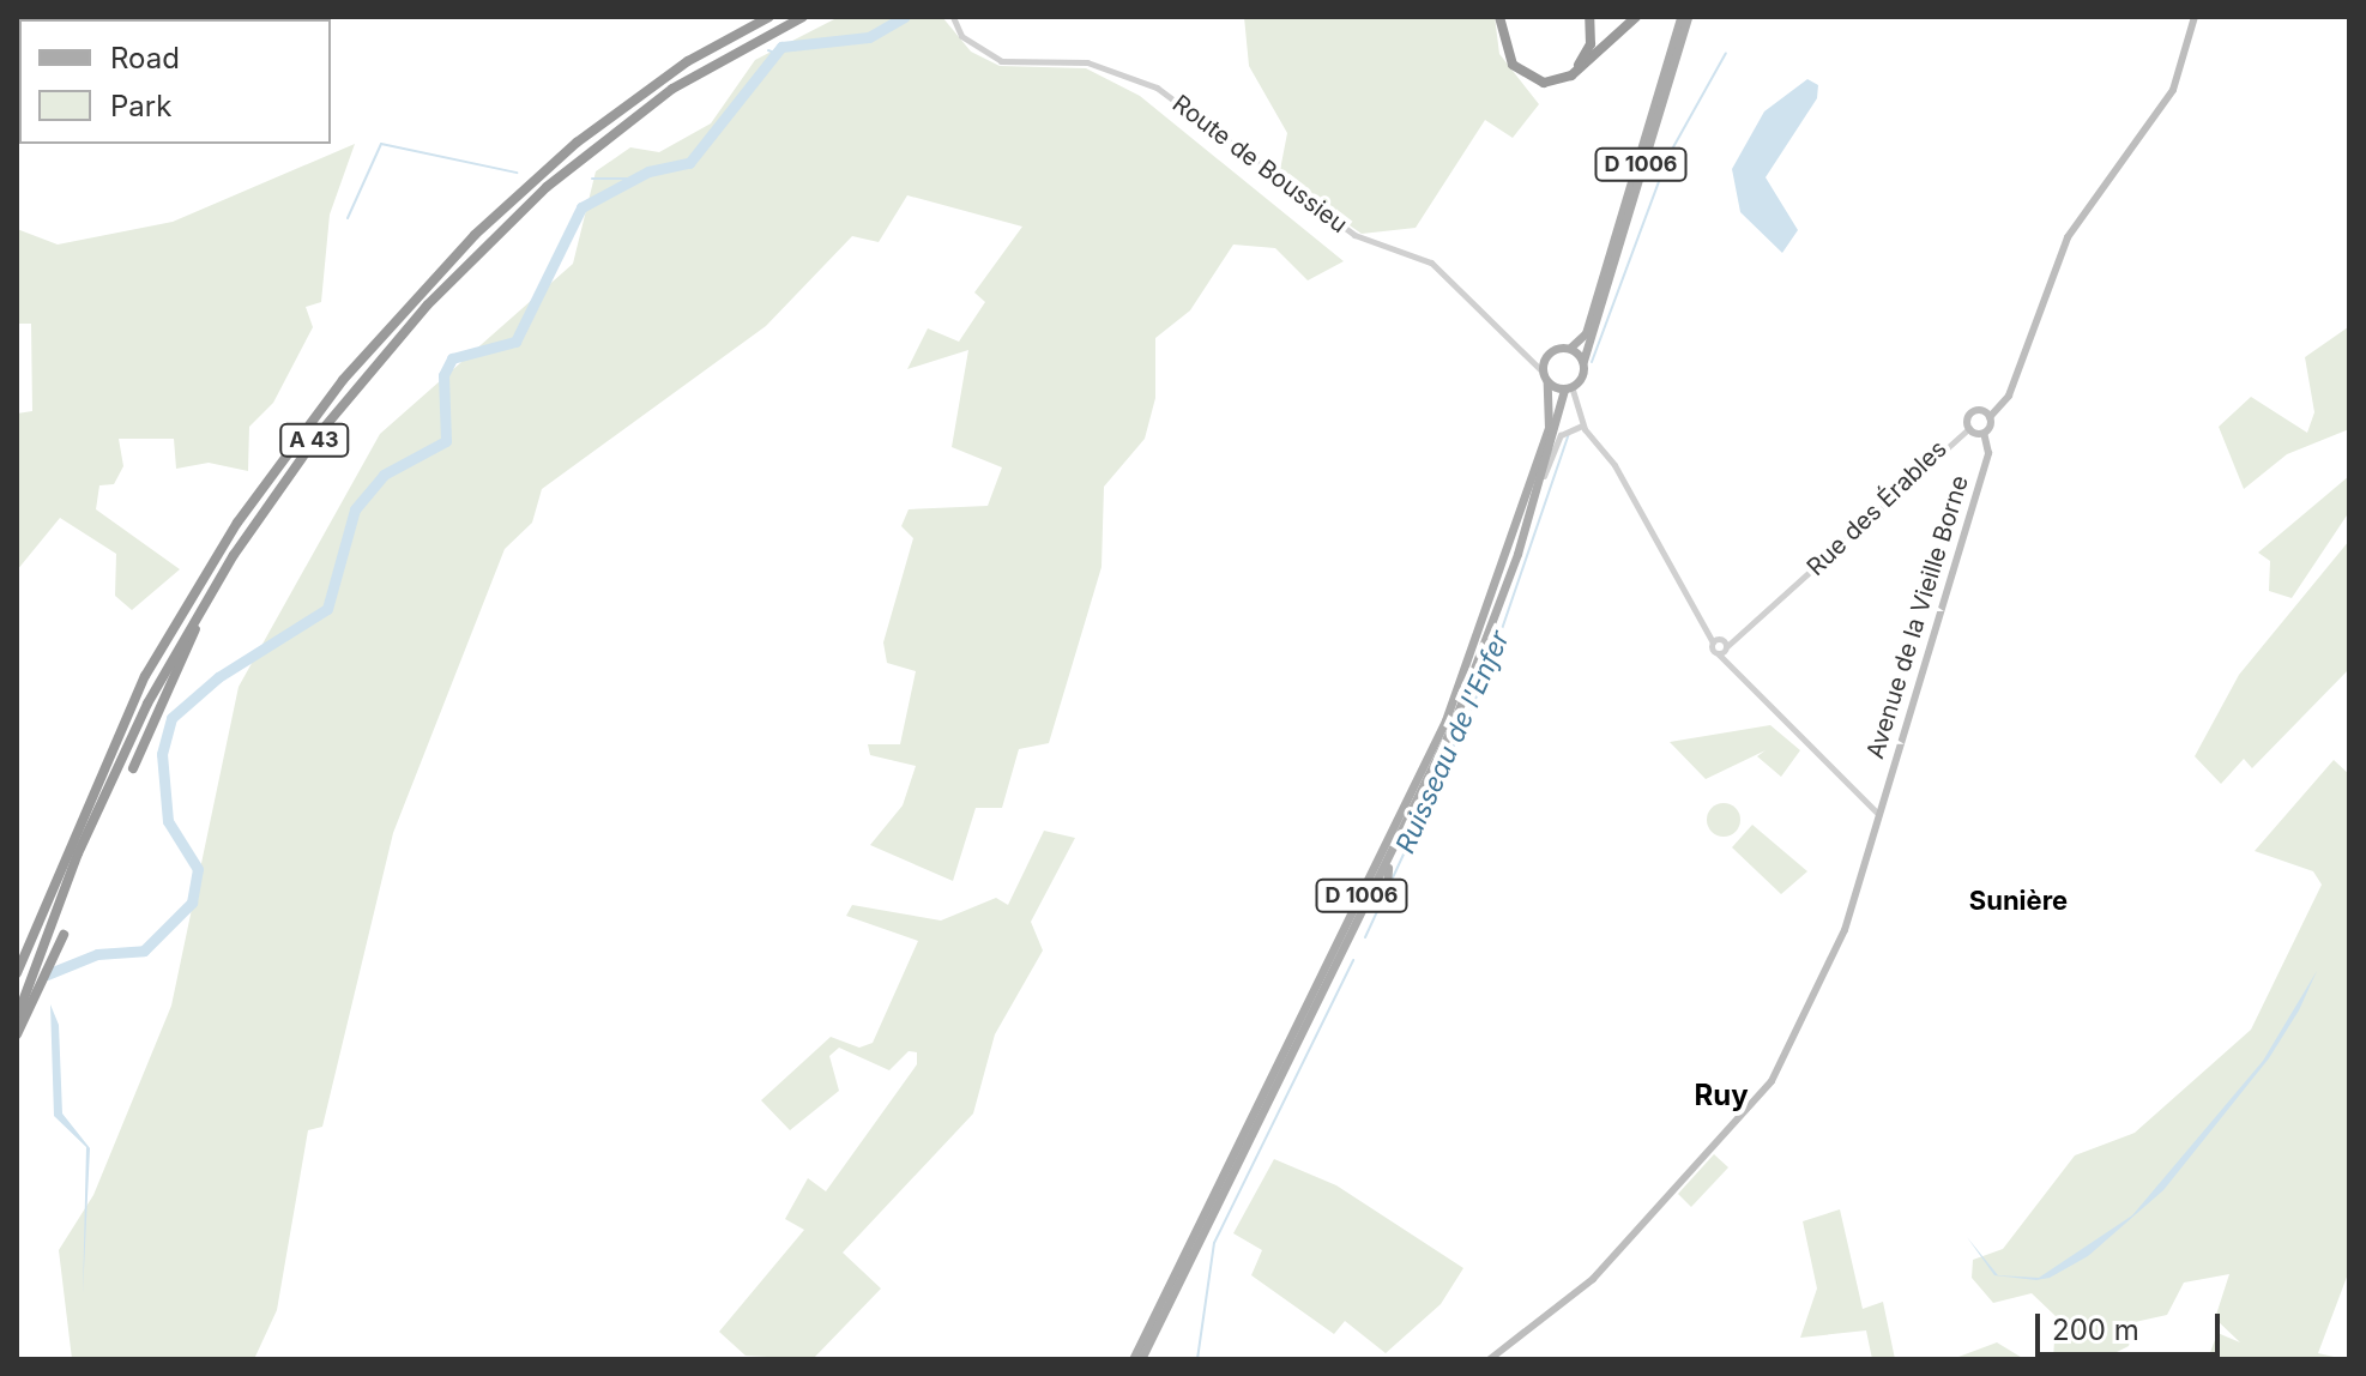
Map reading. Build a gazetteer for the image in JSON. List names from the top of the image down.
{
  "streets": {
    "highway": ["A 43"],
    "main road": ["D 1006", "Avenue de la Vieille Borne"],
    "street": ["Route de Boussieu", "Rue des Érables"]
  },
  "crossings": [
    ["Route de Boussieu", "D 1006"],
    ["Rue des Érables", "Avenue de la Vieille Borne"]
  ],
  "districts": ["Sunière", "Ruy"],
  "water": ["Ruisseau de l'Enfer"],
  "legend": ["Road", "Park"],
  "scale_bar": "200 m"
}
